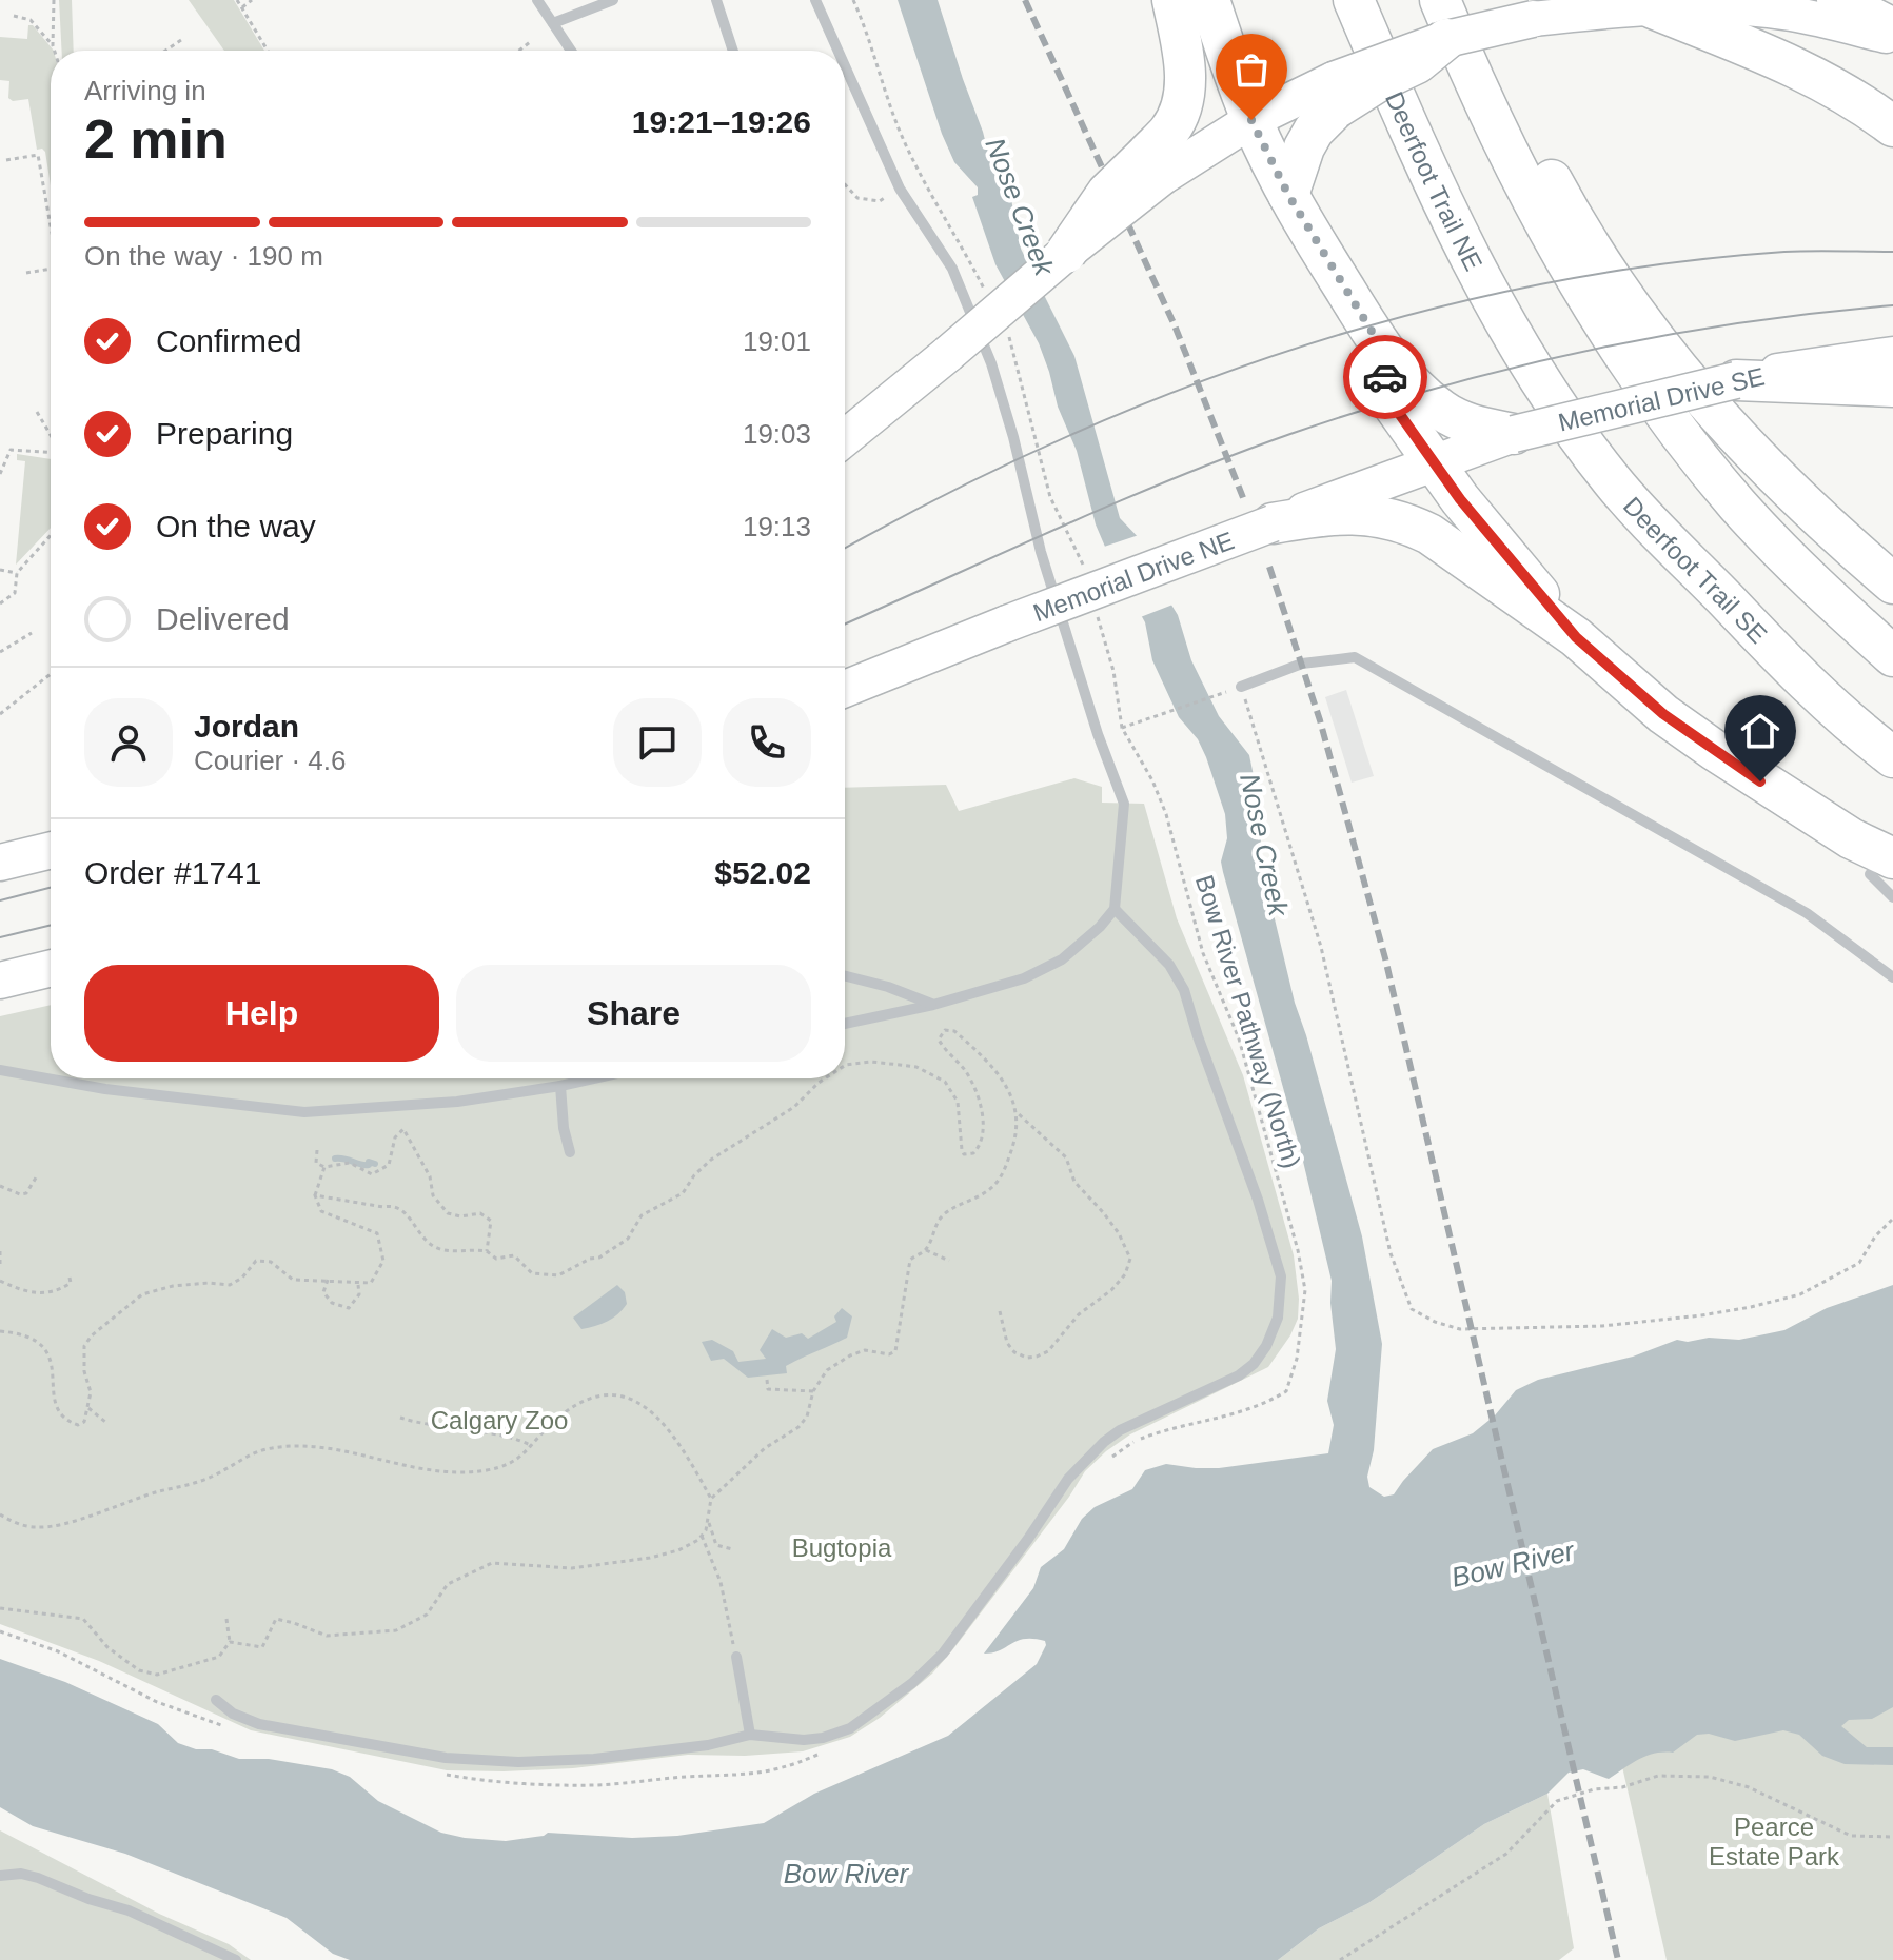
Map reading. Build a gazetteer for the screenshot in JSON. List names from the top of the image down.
{
  "streets": {
    "highway": [
      "Deerfoot Trail NE",
      "Memorial Drive SE",
      "Deerfoot Trail SE",
      "Memorial Drive NE"
    ],
    "path": ["Bow River Pathway (North)"]
  },
  "crossings": [
    ["Deerfoot Trail NE", "Deerfoot Trail SE"],
    ["Memorial Drive SE", "Memorial Drive NE"]
  ],
  "water": ["Nose Creek", "Bow River"],
  "parks": ["Calgary Zoo", "Bugtopia", "Pearce Estate Park"],
  "page": {
    "heading": ["2 min", "Arriving in", "19:21–19:26"],
    "panel": [
      "Jordan",
      "Courier · 4.6",
      "Order #1741",
      "$52.02"
    ],
    "bar": "On the way · 190 m",
    "list": [
      ["Confirmed", "19:01"],
      ["Preparing", "19:03"],
      ["On the way", "19:13"],
      "Delivered"
    ],
    "buttons": ["Help", "Share"]
  }
}
